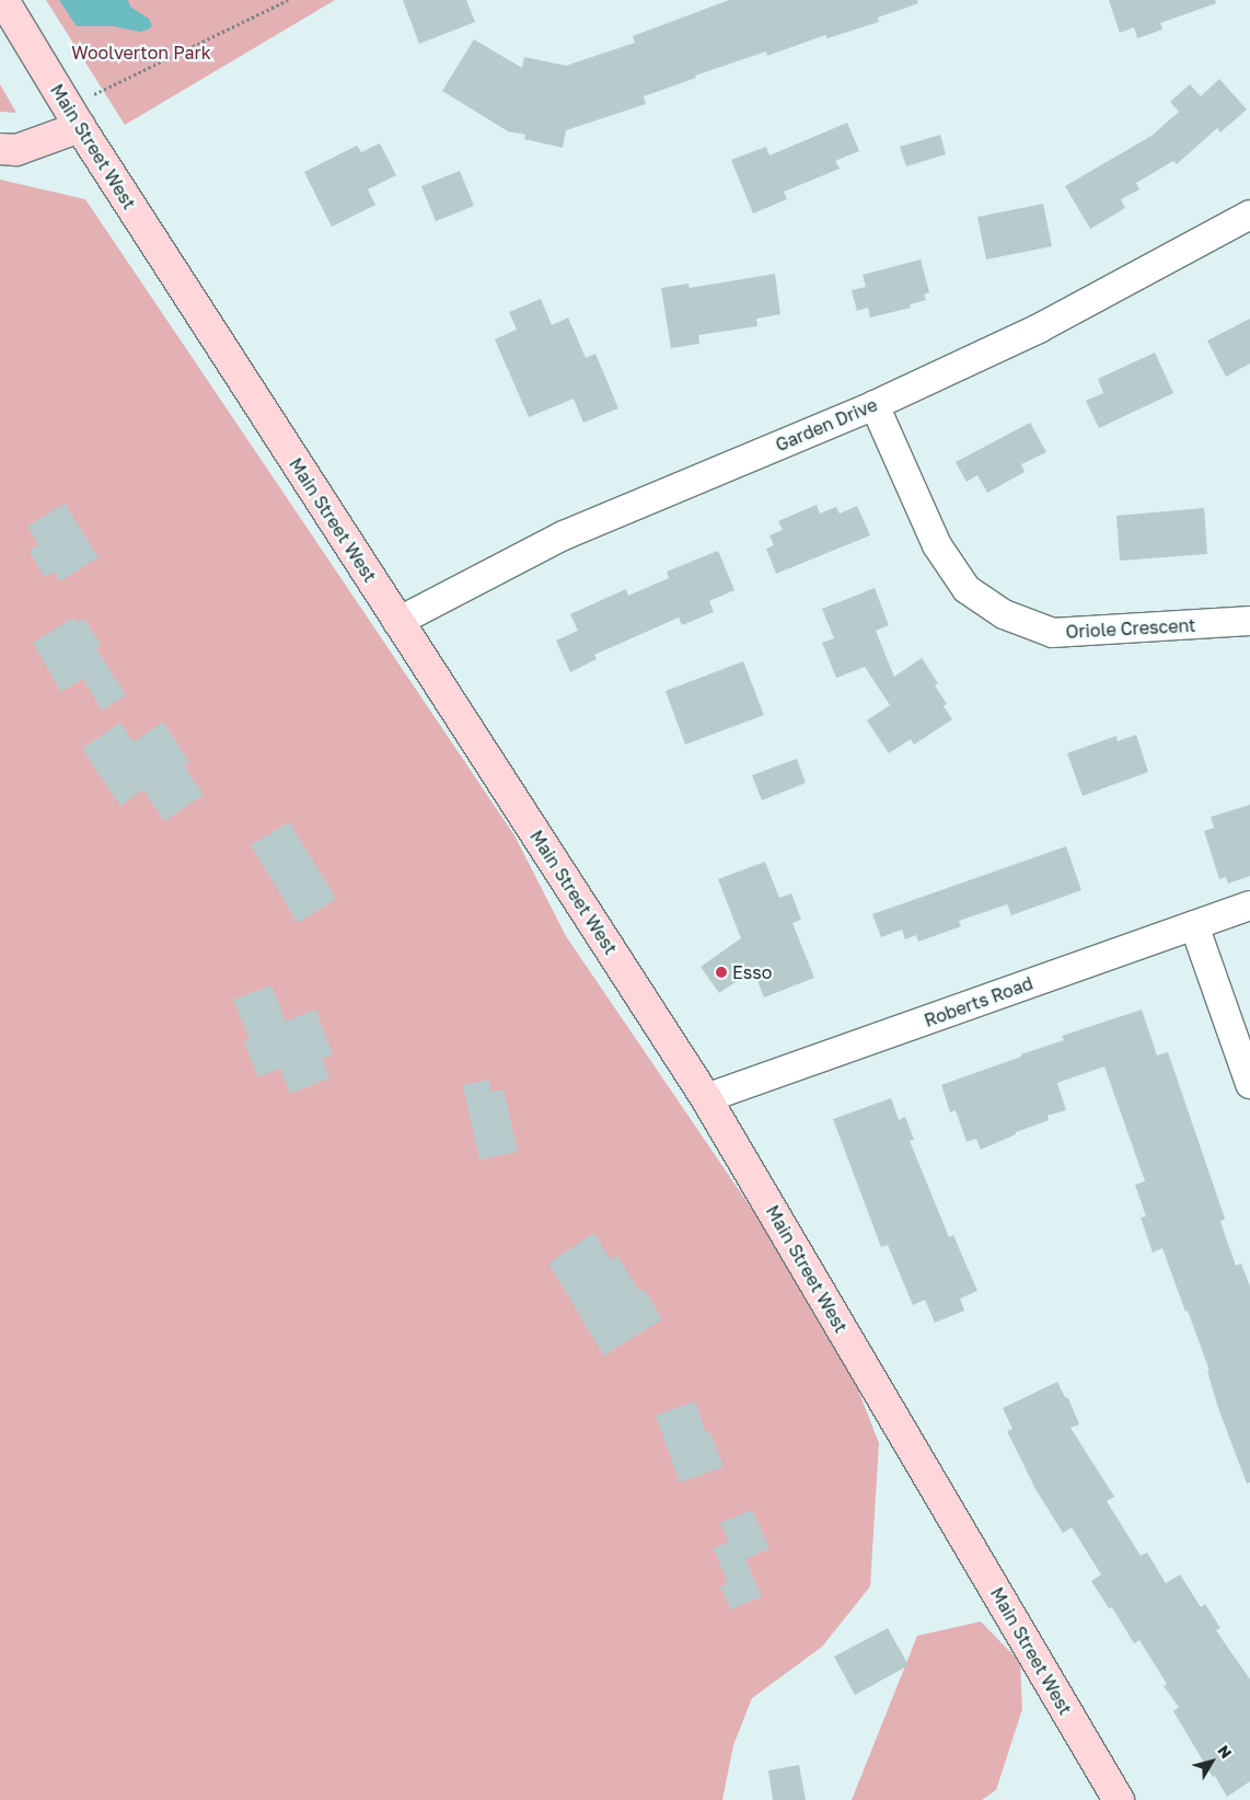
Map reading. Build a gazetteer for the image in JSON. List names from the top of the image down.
{
  "streets": {
    "main road": ["Main Street West"],
    "street": ["Garden Drive", "Oriole Crescent", "Roberts Road"]
  },
  "crossings": [
    ["Main Street West", "Garden Drive"],
    ["Main Street West", "Roberts Road"],
    ["Garden Drive", "Oriole Crescent"]
  ],
  "parks": ["Woolverton Park"],
  "places": ["Esso"],
  "north": "top right"
}
